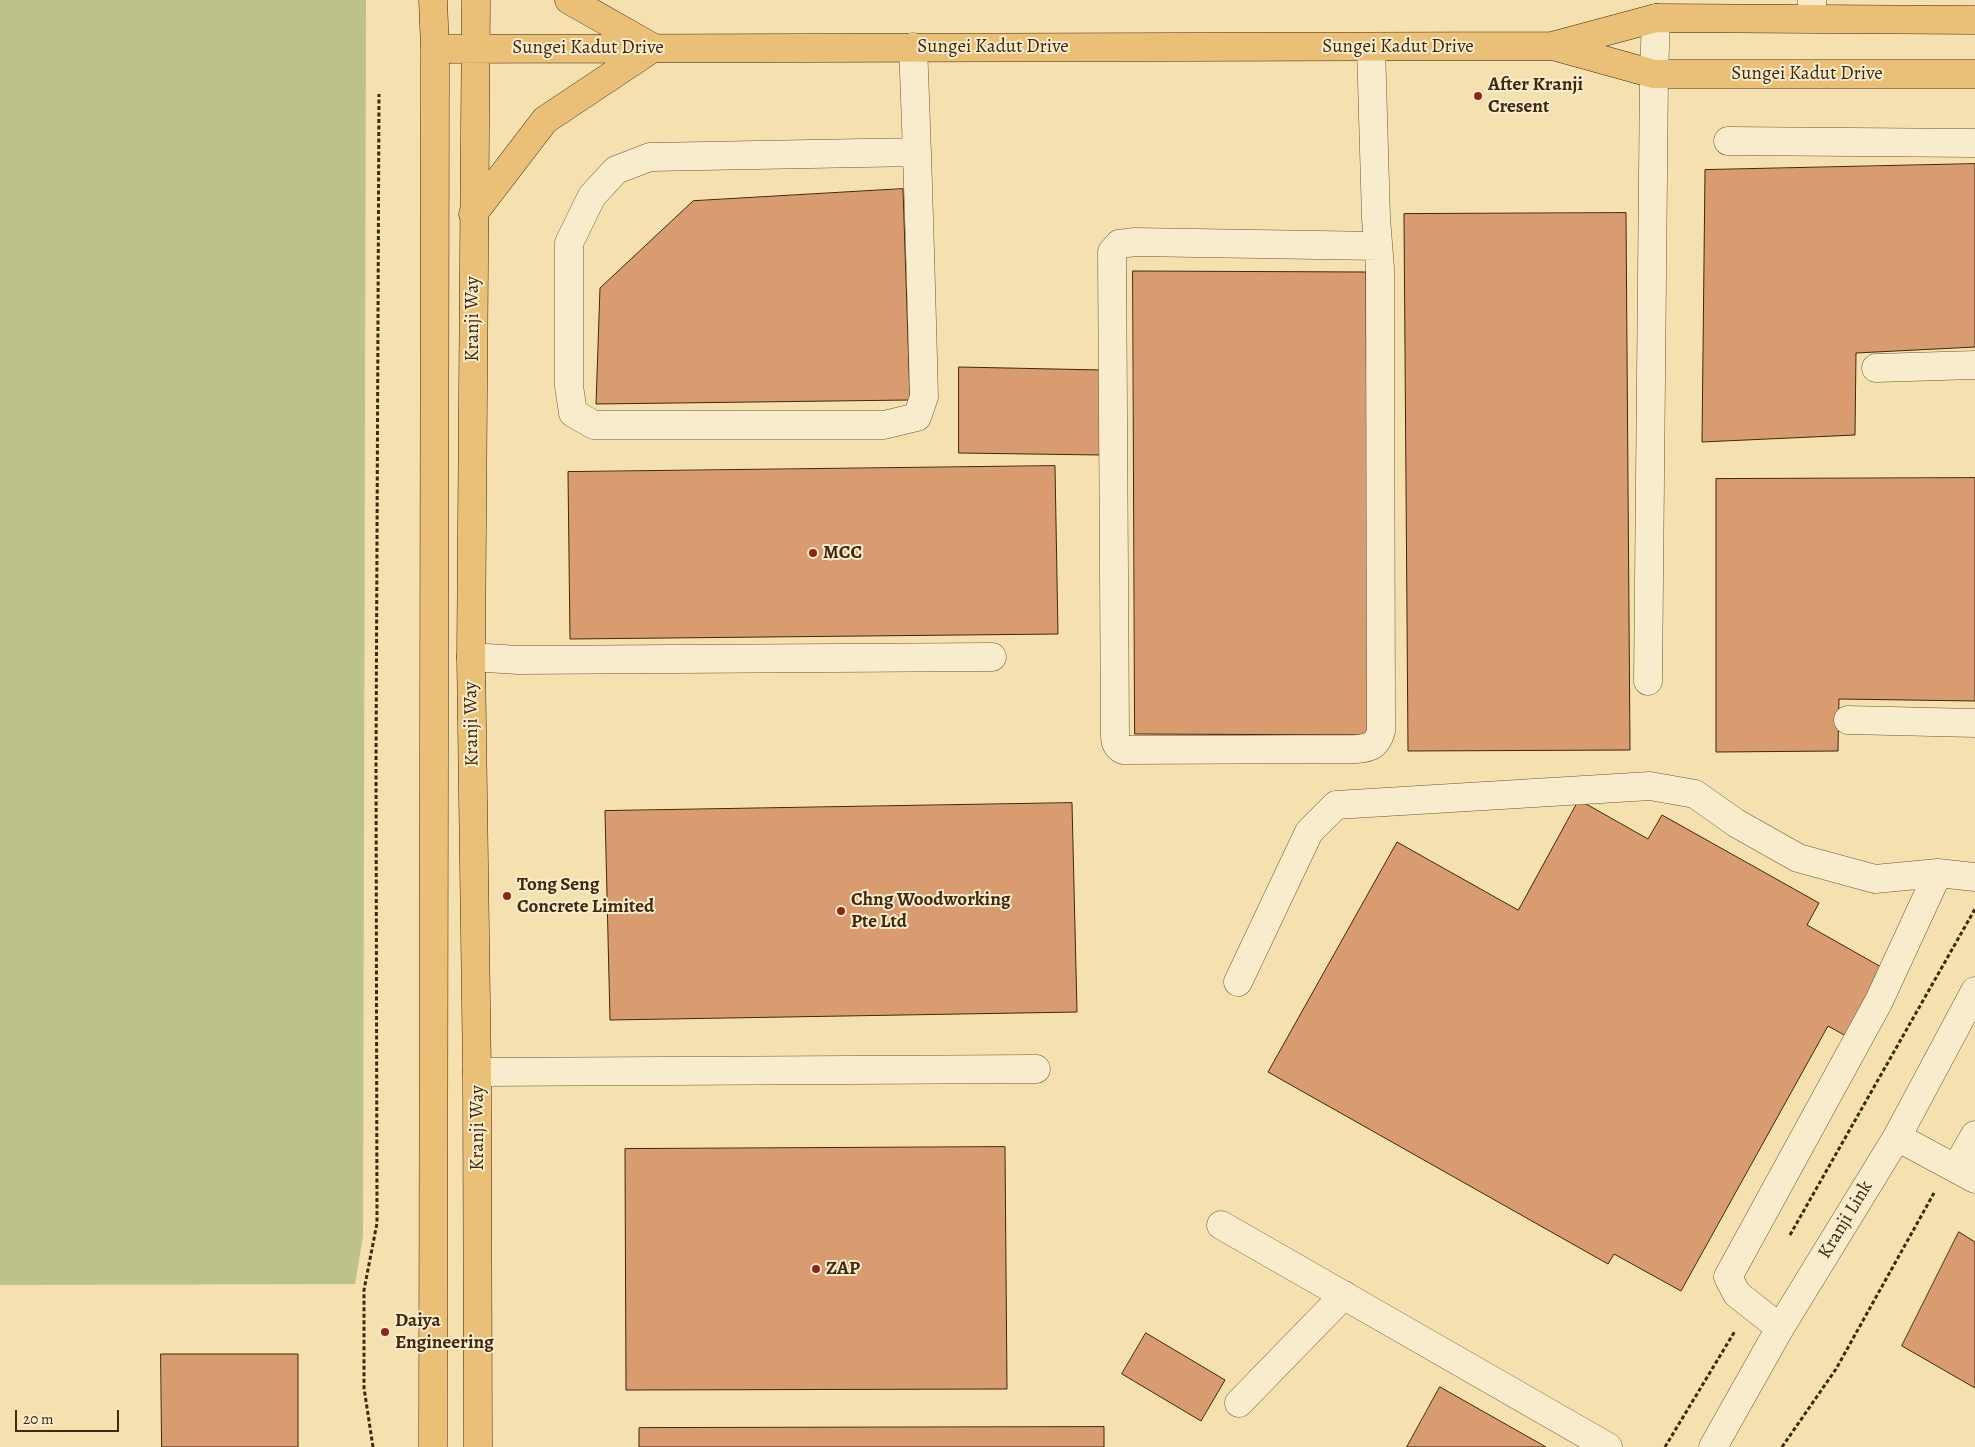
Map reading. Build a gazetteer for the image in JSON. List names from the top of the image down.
{
  "streets": {
    "main road": ["Sungei Kadut Drive", "Kranji Way"],
    "street": ["Kranji Link"]
  },
  "crossings": [
    ["Sungei Kadut Drive", "Kranji Way"]
  ],
  "places": [
    "After Kranji Cresent",
    "MCC",
    "Tong Seng Concrete Limited",
    "Chng Woodworking Pte Ltd",
    "ZAP",
    "Daiya Engineering"
  ],
  "scale_bar": "20 m"
}
